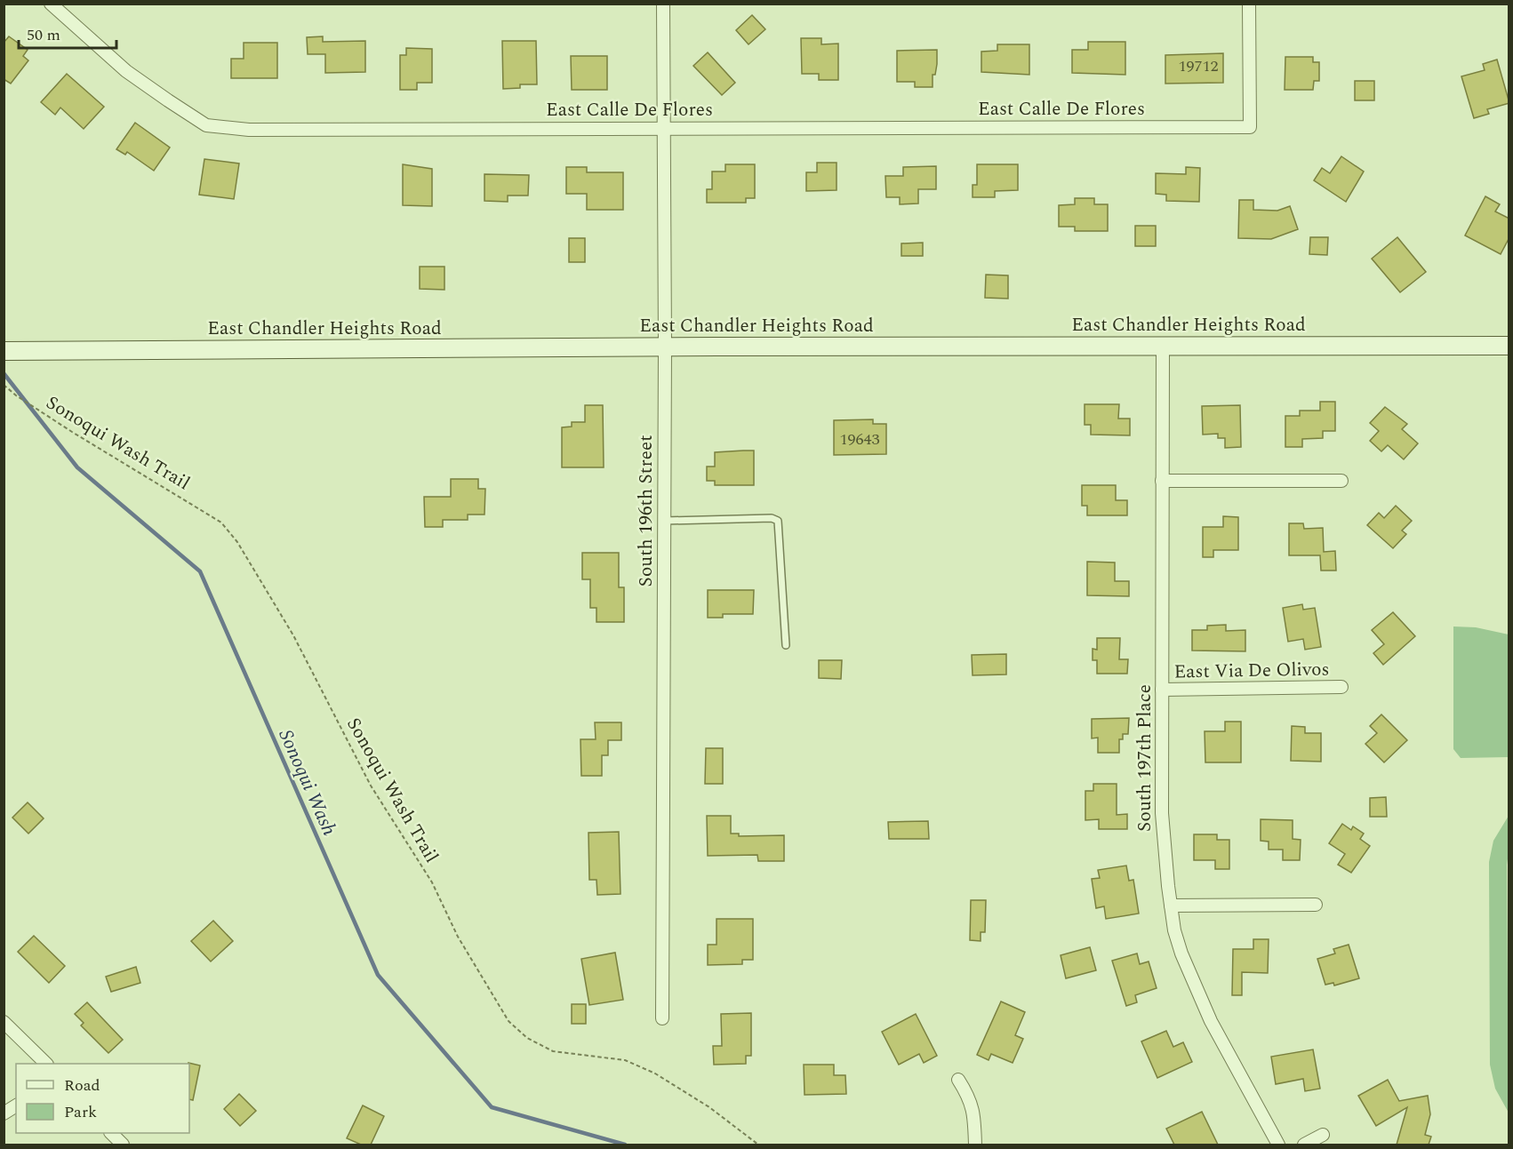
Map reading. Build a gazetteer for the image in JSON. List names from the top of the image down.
{
  "streets": {
    "main road": ["East Chandler Heights Road"],
    "street": [
      "East Calle De Flores",
      "South 196th Street",
      "East Via De Olivos",
      "South 197th Place"
    ],
    "path": ["Sonoqui Wash Trail"]
  },
  "crossings": [
    ["East Calle De Flores", "South 196th Street"],
    ["East Chandler Heights Road", "South 196th Street"],
    ["East Chandler Heights Road", "South 197th Place"],
    ["East Via De Olivos", "South 197th Place"]
  ],
  "water": ["Sonoqui Wash"],
  "house_numbers": ["19712", "19643"],
  "legend": ["Road", "Park"],
  "scale_bar": "50 m"
}
